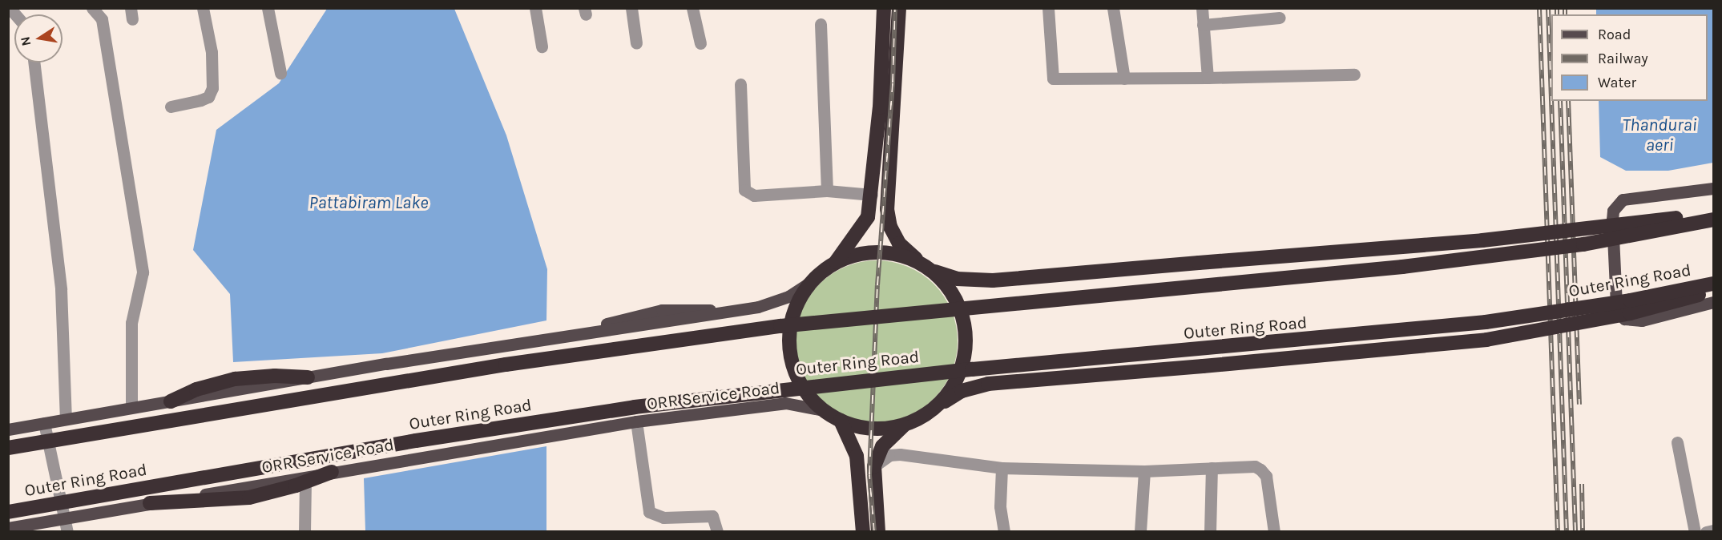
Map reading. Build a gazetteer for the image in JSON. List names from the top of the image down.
{
  "streets": {
    "highway": ["Outer Ring Road"],
    "main road": ["ORR Service Road"]
  },
  "water": ["Thandurai aeri", "Pattabiram Lake"],
  "legend": ["Road", "Railway", "Water"],
  "north": "left"
}
